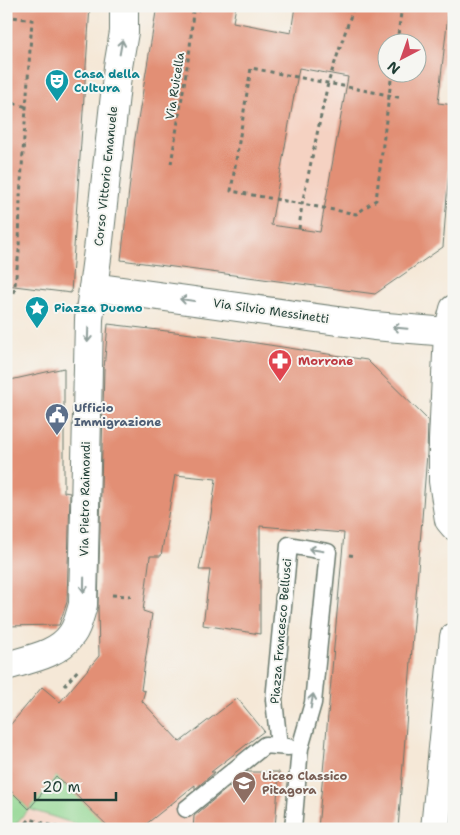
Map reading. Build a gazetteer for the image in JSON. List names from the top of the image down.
{
  "streets": {
    "street": ["Corso Vittorio Emanuele", "Via Silvio Messinetti", "Via Pietro Raimondi"],
    "lane": ["Piazza Francesco Bellusci"],
    "path": ["Via Ruicella"]
  },
  "crossings": [
    ["Corso Vittorio Emanuele", "Via Silvio Messinetti"],
    ["Corso Vittorio Emanuele", "Via Pietro Raimondi"],
    ["Via Silvio Messinetti", "Via Pietro Raimondi"]
  ],
  "one_way": ["Corso Vittorio Emanuele", "Via Silvio Messinetti", "Via Pietro Raimondi"],
  "places": {
    "theatre": ["Casa della Cultura"],
    "place": ["Piazza Duomo"],
    "pharmacy": ["Morrone"],
    "public building": ["Ufficio Immigrazione"],
    "school or university": ["Liceo Classico Pitagora"]
  },
  "scale_bar": "20 m",
  "north": "bottom left"
}
